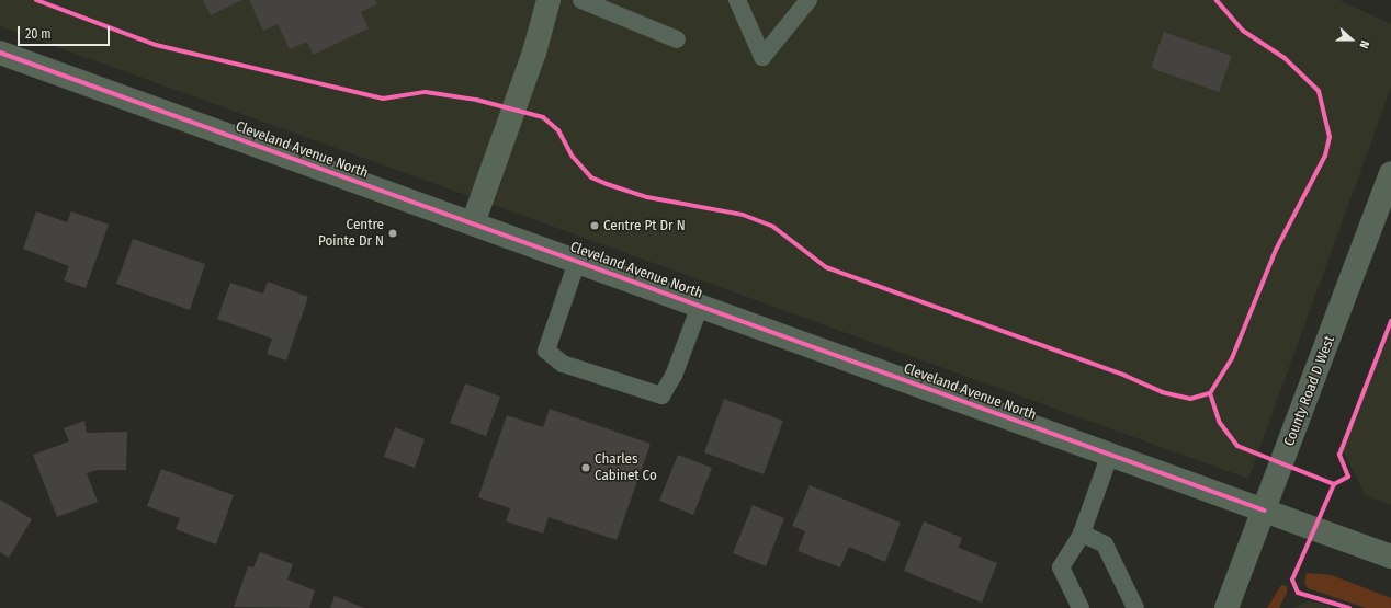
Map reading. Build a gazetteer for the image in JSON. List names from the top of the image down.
{
  "streets": {
    "street": ["Cleveland Avenue North", "County Road D West"]
  },
  "crossings": [
    ["Cleveland Avenue North", "County Road D West"]
  ],
  "places": ["Centre Pt Dr N", "Centre Pointe Dr N", "Charles Cabinet Co"],
  "scale_bar": "20 m",
  "north": "right"
}
